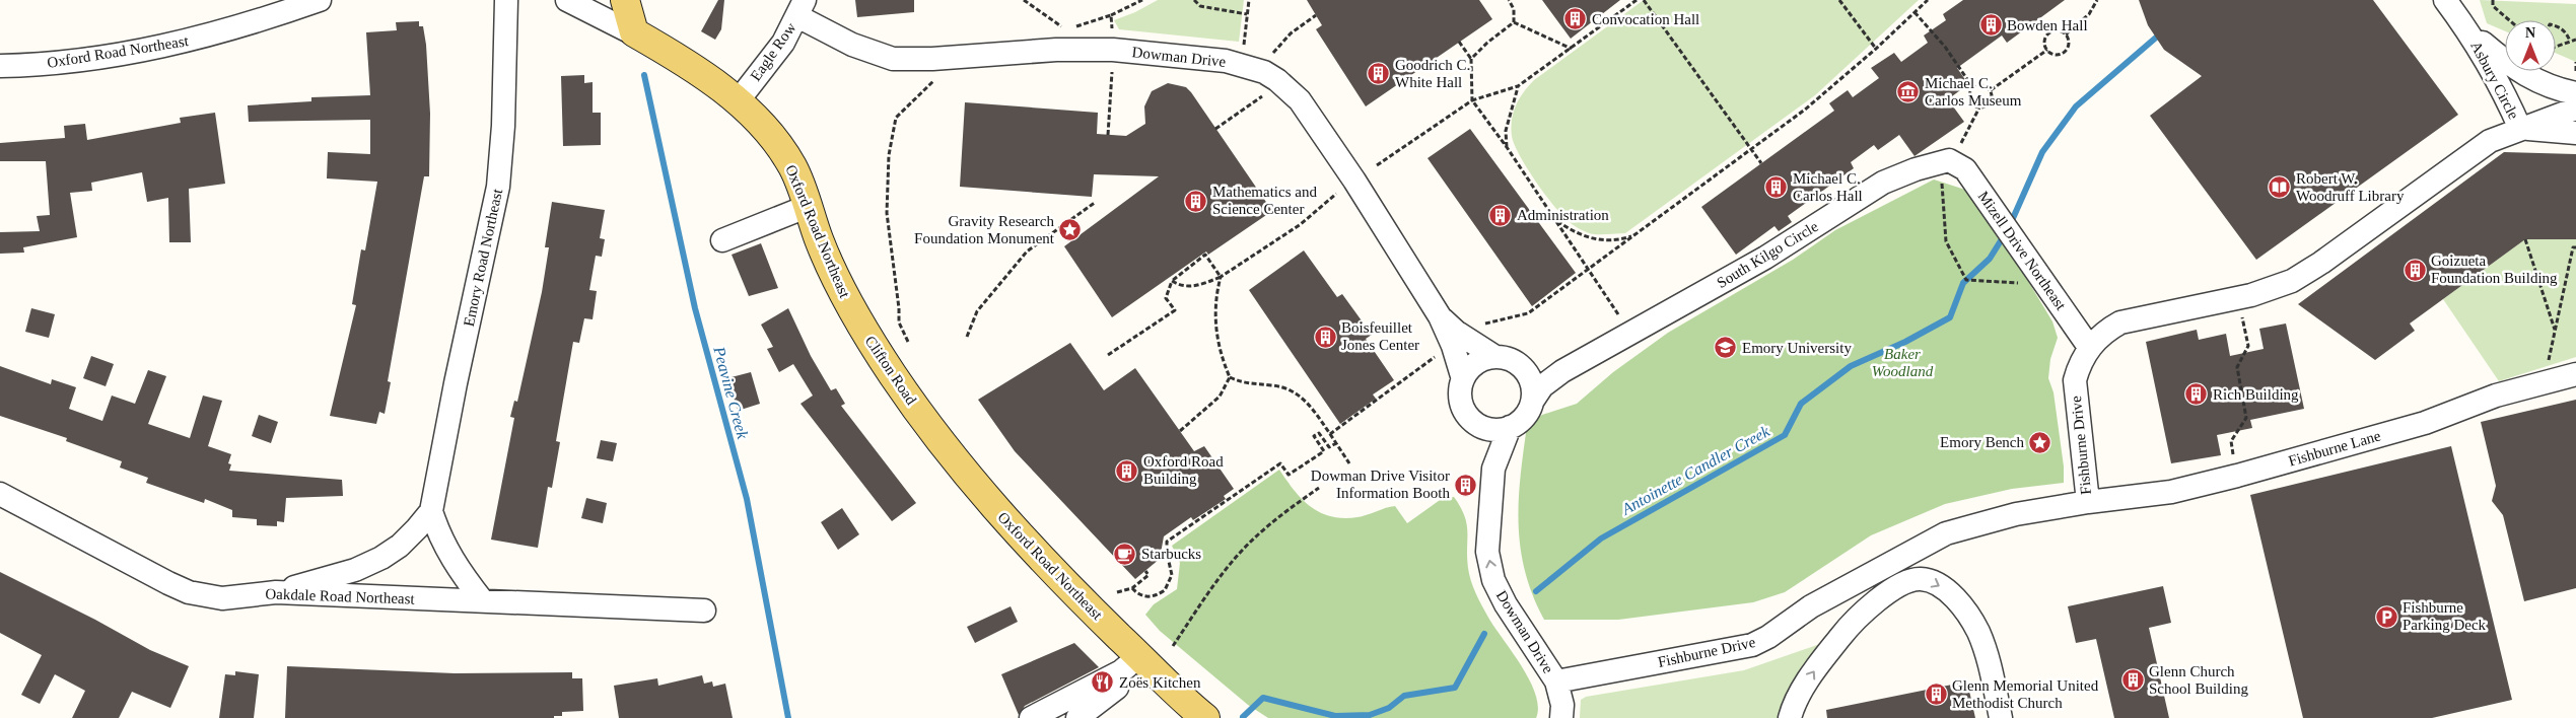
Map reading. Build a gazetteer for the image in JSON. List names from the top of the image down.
{
  "streets": {
    "main road": ["Clifton Road"],
    "street": [
      "Oxford Road Northeast",
      "Eagle Row",
      "Dowman Drive",
      "Asbury Circle",
      "Mizell Drive Northeast",
      "South Kilgo Circle",
      "Emory Road Northeast",
      "Fishburne Drive",
      "Fishburne Lane",
      "Oakdale Road Northeast"
    ]
  },
  "crossings": [
    ["Oxford Road Northeast", "Clifton Road"],
    ["Eagle Row", "Dowman Drive"],
    ["Dowman Drive", "South Kilgo Circle"],
    ["Dowman Drive", "Fishburne Drive"],
    ["Asbury Circle", "Fishburne Drive"],
    ["Mizell Drive Northeast", "South Kilgo Circle"],
    ["Mizell Drive Northeast", "Fishburne Drive"],
    ["Fishburne Drive", "Fishburne Lane"]
  ],
  "water": ["Peavine Creek", "Antoinette Candler Creek"],
  "parks": ["Baker Woodland"],
  "places": {
    "building": [
      "Convocation Hall",
      "Bowden Hall",
      "Goodrich C. White Hall",
      "Michael C. Carlos Hall",
      "Mathematics and Science Center",
      "Administration",
      "Goizueta Foundation Building",
      "Boisfeuillet Jones Center",
      "Rich Building",
      "Oxford Road Building",
      "Dowman Drive Visitor Information Booth",
      "Glenn Church School Building",
      "Glenn Memorial United Methodist Church"
    ],
    "museum": ["Michael C. Carlos Museum"],
    "library": ["Robert W. Woodruff Library"],
    "place": ["Gravity Research Foundation Monument", "Emory Bench"],
    "school or university": ["Emory University"],
    "cafe": ["Starbucks"],
    "parking": ["Fishburne Parking Deck"],
    "restaurant": ["Zoës Kitchen"]
  },
  "north": "top"
}
